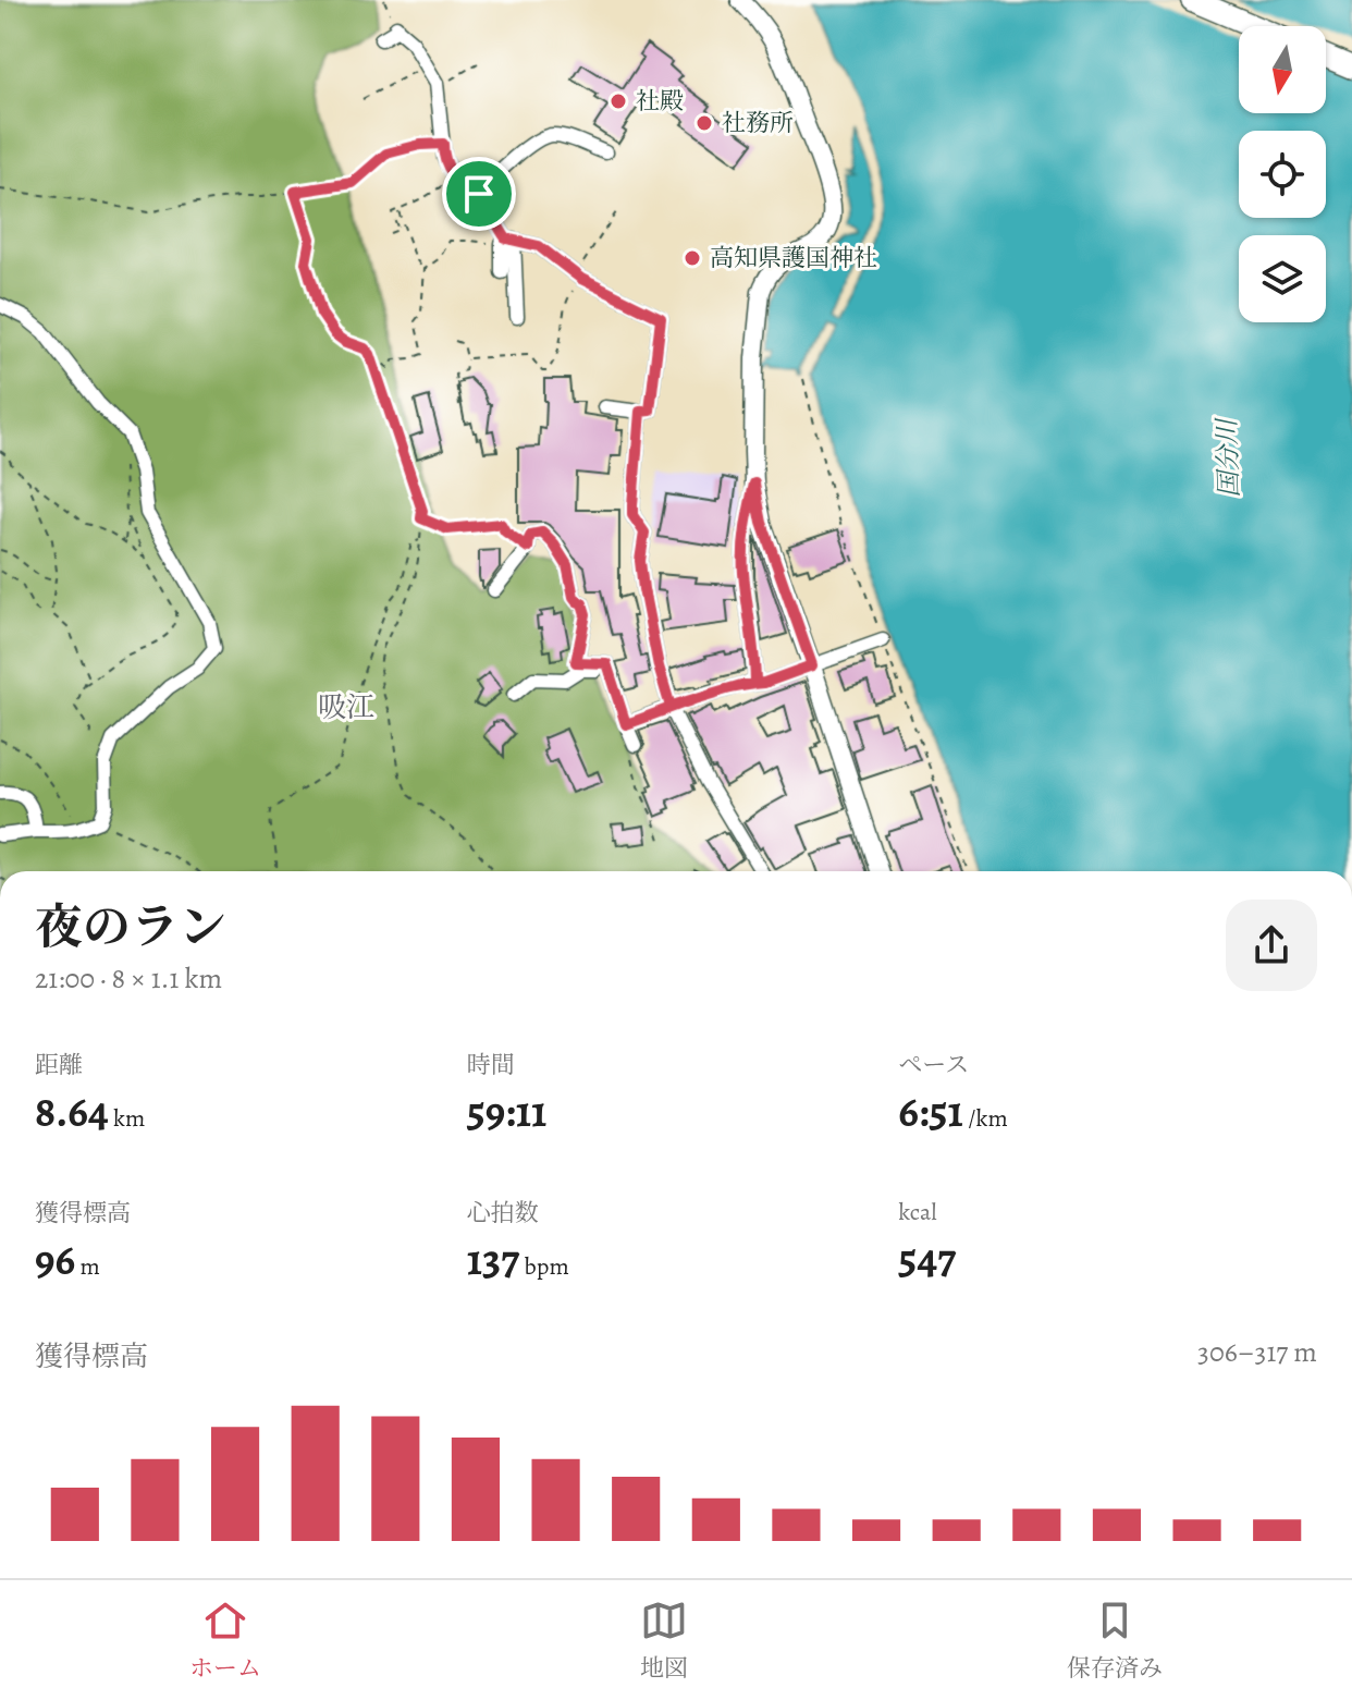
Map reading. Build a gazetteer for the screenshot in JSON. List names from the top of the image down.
{
  "districts": ["吸江"],
  "water": ["国分川"],
  "places": ["社殿", "社務所", "高知県護国神社"],
  "north": "bottom",
  "page": {
    "heading": ["夜のラン", "21:00 · 8 × 1.1 km"],
    "stats": [
      ["距離", "8.64 km"],
      ["時間", "59:11"],
      ["ペース", "6:51 /km"],
      ["獲得標高", "96 m"],
      ["心拍数", "137 bpm"],
      ["kcal", "547"]
    ],
    "chart": ["獲得標高", "306–317 m"],
    "tabs": ["ホーム", "地図", "保存済み"]
  }
}
